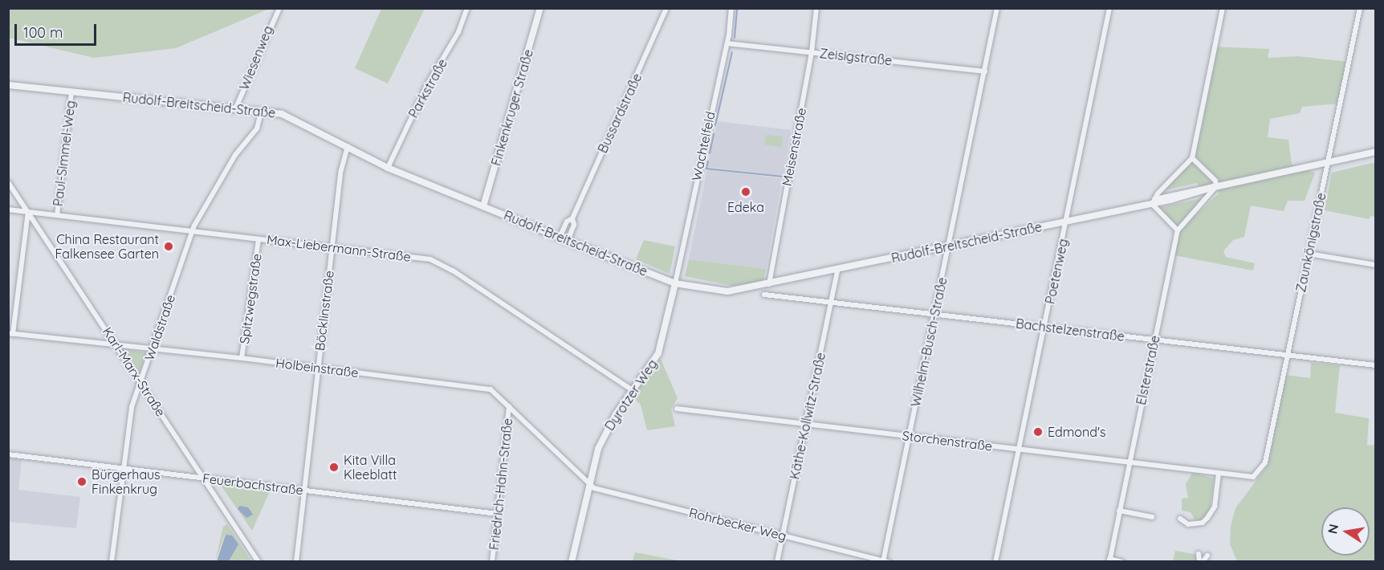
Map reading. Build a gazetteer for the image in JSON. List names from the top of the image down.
{
  "streets": {
    "street": [
      "Zeisigstraße",
      "Wiesenweg",
      "Parkstraße",
      "Rudolf-Breitscheid-Straße",
      "Finkenkruger Straße",
      "Bussardstraße",
      "Wachtelfeld",
      "Meisenstraße",
      "Paul-Simmel-Weg",
      "Zaunkönigstraße",
      "Max-Liebermann-Straße",
      "Poetenweg",
      "Spitzwegstraße",
      "Böcklinstraße",
      "Waldstraße",
      "Bachstelzenstraße",
      "Wilhelm-Busch-Straße",
      "Holbeinstraße",
      "Elsterstraße",
      "Karl-Marx-Straße",
      "Dyrotzer Weg",
      "Käthe-Kollwitz-Straße",
      "Storchenstraße",
      "Feuerbachstraße",
      "Friedrich-Hahn-Straße",
      "Rohrbecker Weg"
    ]
  },
  "crossings": [
    ["Zeisigstraße", "Wachtelfeld"],
    ["Zeisigstraße", "Meisenstraße"],
    ["Zeisigstraße", "Wilhelm-Busch-Straße"],
    ["Wiesenweg", "Rudolf-Breitscheid-Straße"],
    ["Parkstraße", "Rudolf-Breitscheid-Straße"],
    ["Rudolf-Breitscheid-Straße", "Finkenkruger Straße"],
    ["Rudolf-Breitscheid-Straße", "Bussardstraße"],
    ["Rudolf-Breitscheid-Straße", "Wachtelfeld"],
    ["Rudolf-Breitscheid-Straße", "Meisenstraße"],
    ["Rudolf-Breitscheid-Straße", "Paul-Simmel-Weg"],
    ["Rudolf-Breitscheid-Straße", "Zaunkönigstraße"],
    ["Rudolf-Breitscheid-Straße", "Poetenweg"],
    ["Rudolf-Breitscheid-Straße", "Böcklinstraße"],
    ["Rudolf-Breitscheid-Straße", "Waldstraße"],
    ["Rudolf-Breitscheid-Straße", "Wilhelm-Busch-Straße"],
    ["Rudolf-Breitscheid-Straße", "Dyrotzer Weg"],
    ["Rudolf-Breitscheid-Straße", "Käthe-Kollwitz-Straße"],
    ["Wachtelfeld", "Dyrotzer Weg"],
    ["Paul-Simmel-Weg", "Max-Liebermann-Straße"],
    ["Zaunkönigstraße", "Bachstelzenstraße"],
    ["Zaunkönigstraße", "Storchenstraße"],
    ["Max-Liebermann-Straße", "Spitzwegstraße"],
    ["Max-Liebermann-Straße", "Böcklinstraße"],
    ["Max-Liebermann-Straße", "Waldstraße"],
    ["Max-Liebermann-Straße", "Karl-Marx-Straße"],
    ["Max-Liebermann-Straße", "Dyrotzer Weg"],
    ["Poetenweg", "Bachstelzenstraße"],
    ["Poetenweg", "Storchenstraße"],
    ["Spitzwegstraße", "Holbeinstraße"],
    ["Böcklinstraße", "Holbeinstraße"],
    ["Böcklinstraße", "Feuerbachstraße"],
    ["Waldstraße", "Holbeinstraße"],
    ["Waldstraße", "Karl-Marx-Straße"],
    ["Waldstraße", "Feuerbachstraße"],
    ["Bachstelzenstraße", "Wilhelm-Busch-Straße"],
    ["Bachstelzenstraße", "Elsterstraße"],
    ["Bachstelzenstraße", "Käthe-Kollwitz-Straße"],
    ["Wilhelm-Busch-Straße", "Storchenstraße"],
    ["Wilhelm-Busch-Straße", "Rohrbecker Weg"],
    ["Holbeinstraße", "Karl-Marx-Straße"],
    ["Holbeinstraße", "Dyrotzer Weg"],
    ["Holbeinstraße", "Friedrich-Hahn-Straße"],
    ["Holbeinstraße", "Rohrbecker Weg"],
    ["Elsterstraße", "Storchenstraße"],
    ["Karl-Marx-Straße", "Feuerbachstraße"],
    ["Dyrotzer Weg", "Rohrbecker Weg"],
    ["Käthe-Kollwitz-Straße", "Storchenstraße"],
    ["Käthe-Kollwitz-Straße", "Rohrbecker Weg"],
    ["Feuerbachstraße", "Friedrich-Hahn-Straße"]
  ],
  "places": [
    "Edeka",
    "China Restaurant Falkensee Garten",
    "Edmond's",
    "Kita Villa Kleeblatt",
    "Bürgerhaus Finkenkrug"
  ],
  "scale_bar": "100 m",
  "north": "left"
}
